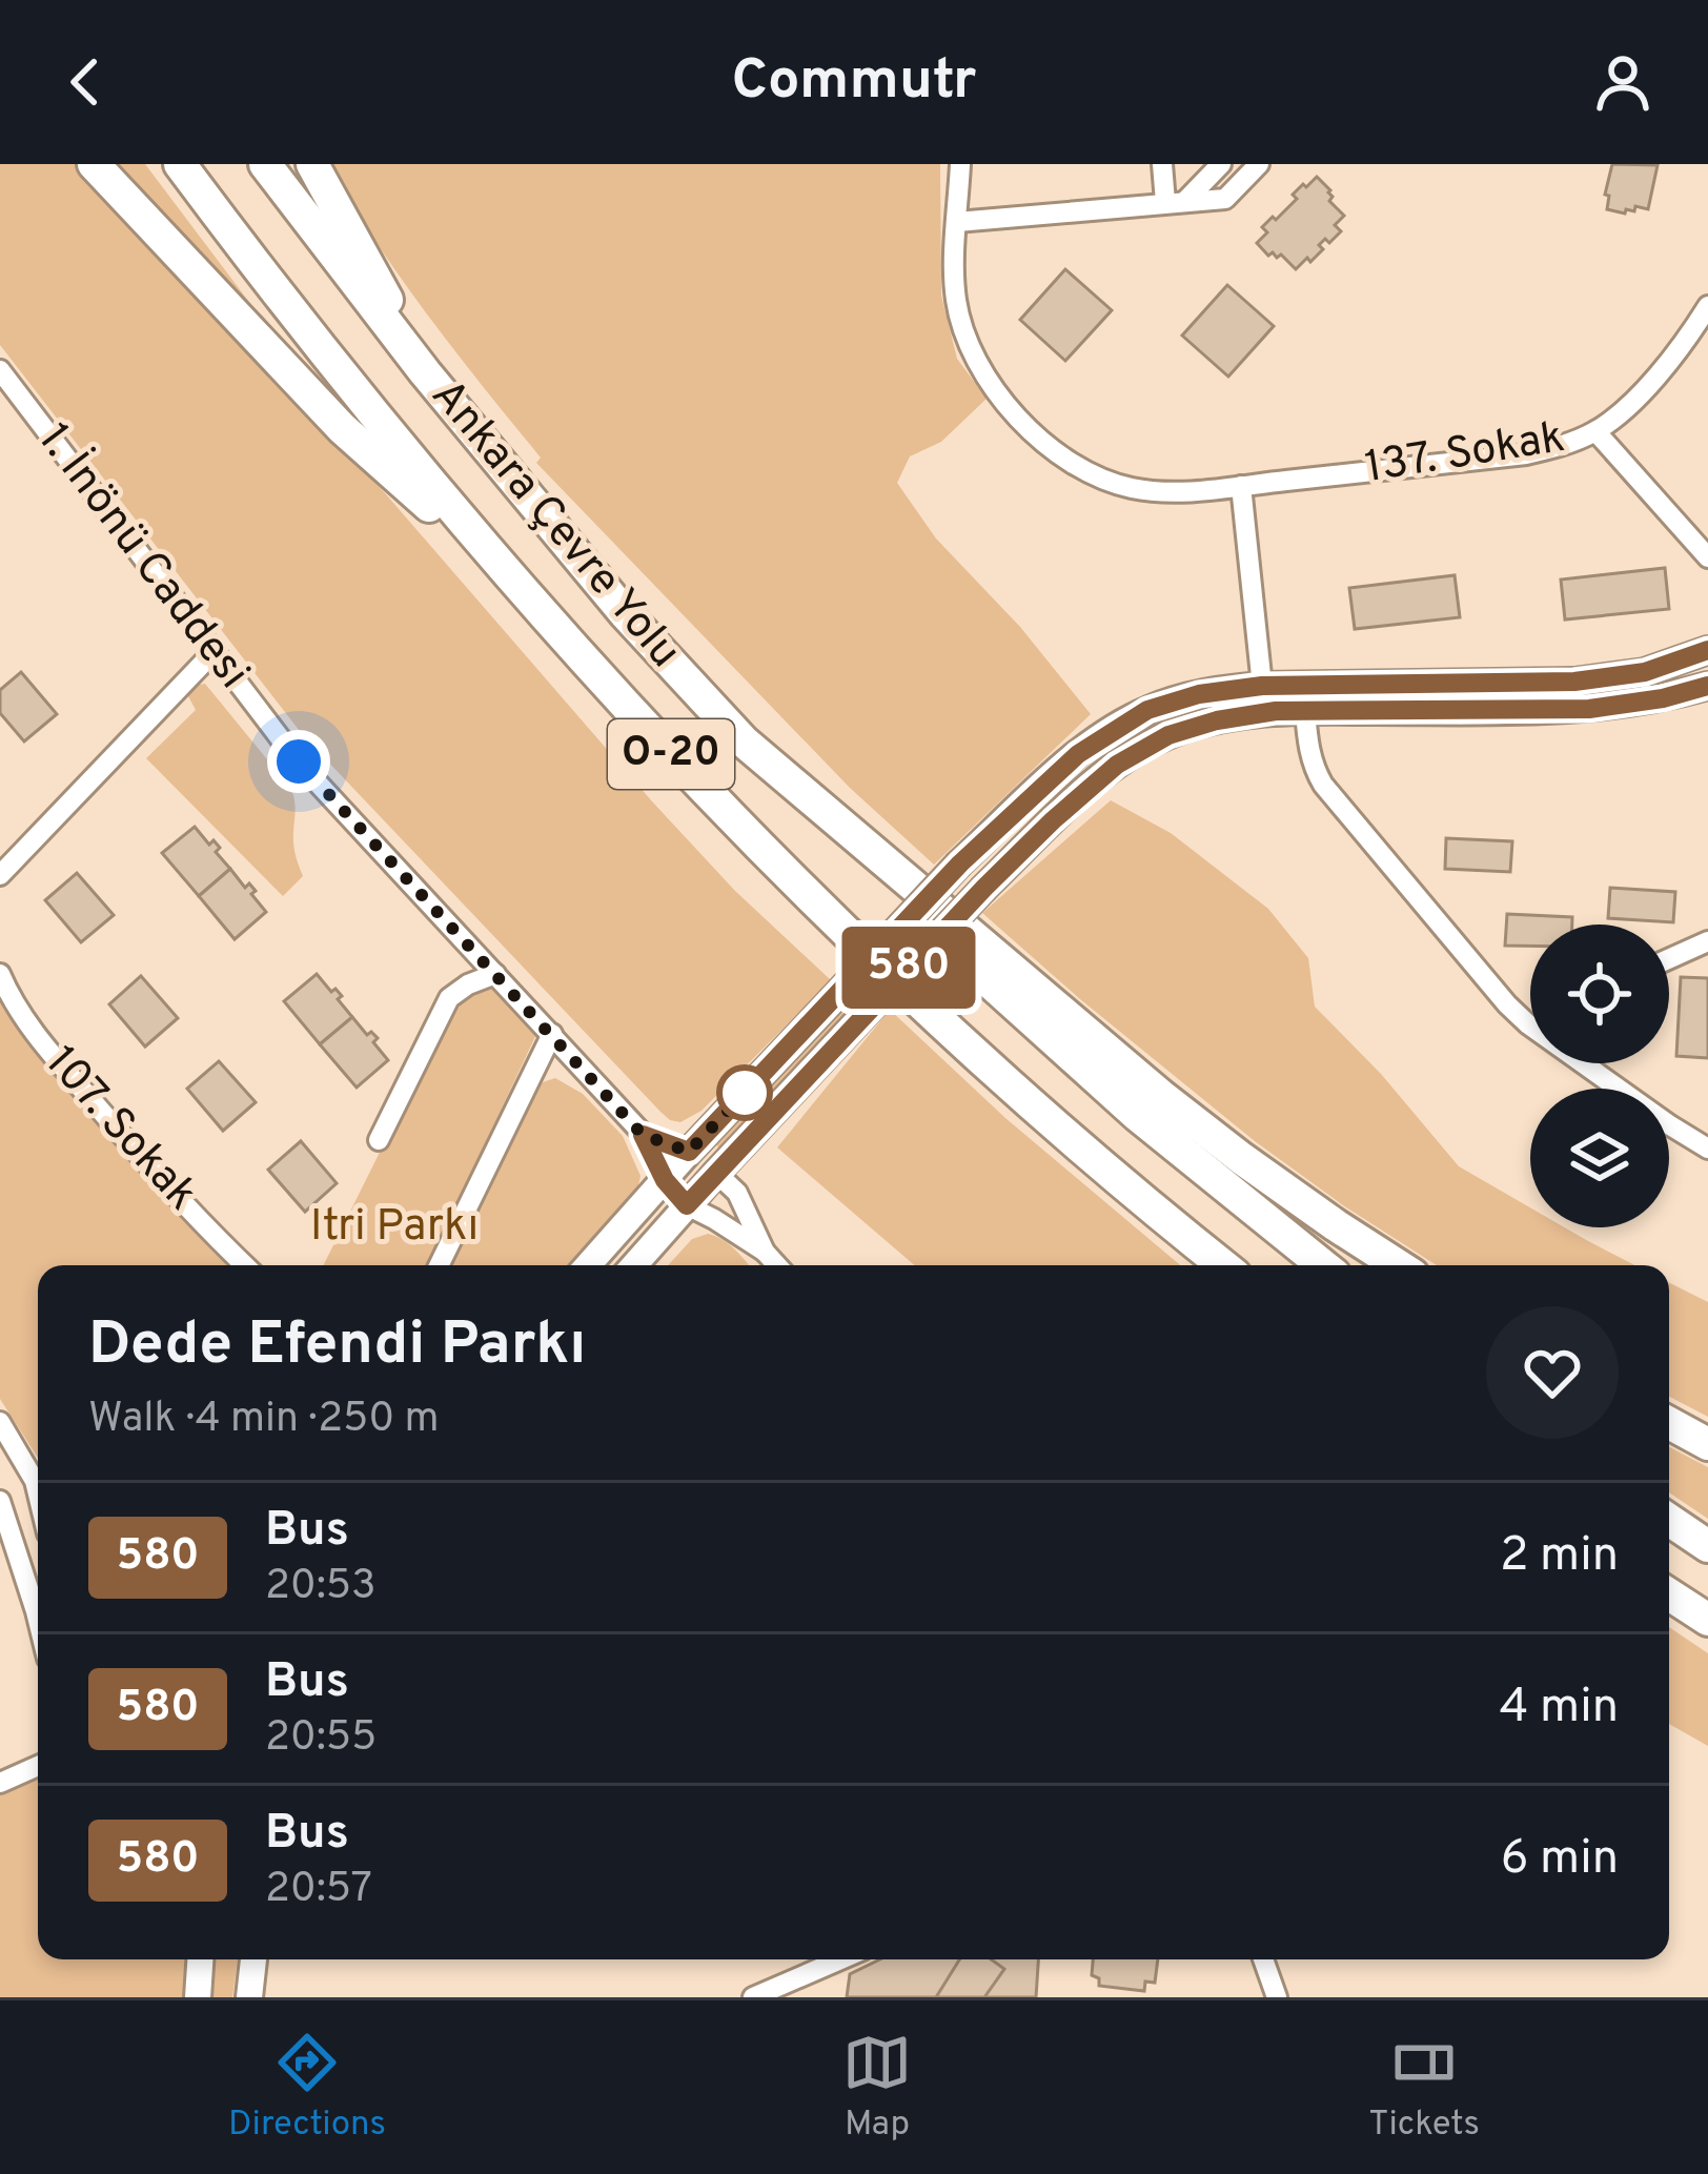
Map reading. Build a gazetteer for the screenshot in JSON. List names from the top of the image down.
{
  "streets": {
    "highway": ["Ankara Çevre Yolu", "O-20"],
    "street": ["137. Sokak", "1. İnönü Caddesi", "107. Sokak"]
  },
  "parks": ["Itri Parkı"],
  "lines": ["bus line 580"],
  "page": {
    "header": "Commutr",
    "on_map": "580",
    "heading": ["Dede Efendi Parkı", "Walk · 4 min · 250 m"],
    "list": [
      {
        "mark": "580",
        "name": "Bus",
        "note": "20:53",
        "value": "2 min"
      },
      {
        "mark": "580",
        "name": "Bus",
        "note": "20:55",
        "value": "4 min"
      },
      {
        "mark": "580",
        "name": "Bus",
        "note": "20:57",
        "value": "6 min"
      }
    ],
    "tabs": ["Directions", "Map", "Tickets"]
  }
}
